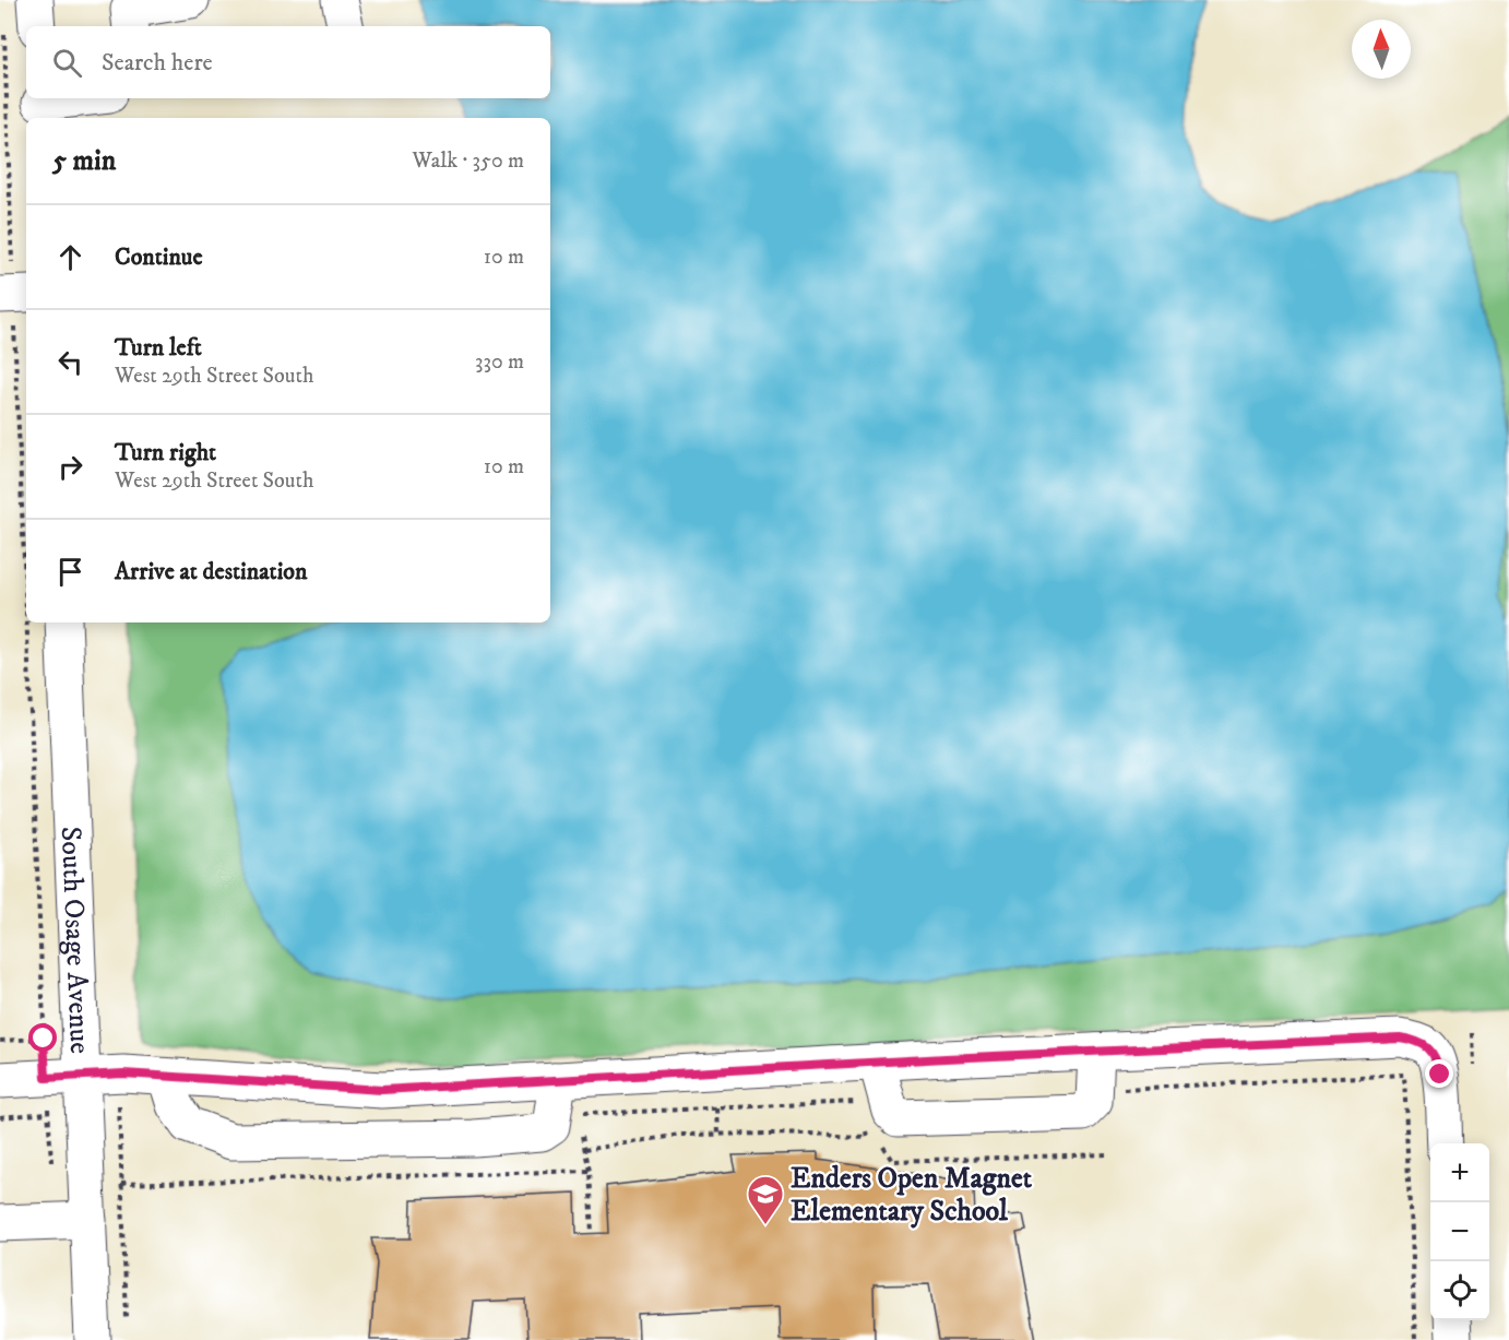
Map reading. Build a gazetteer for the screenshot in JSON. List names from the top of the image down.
{
  "streets": {
    "street": ["South Osage Avenue"]
  },
  "places": {
    "school or university": ["Enders Open Magnet Elementary School"]
  },
  "north": "top",
  "page": {
    "search": "Search here",
    "heading": ["5 min", "Walk · 350 m"],
    "list": [
      ["Continue", "10 m"],
      ["Turn left", "West 29th Street South", "330 m"],
      ["Turn right", "West 29th Street South", "10 m"],
      "Arrive at destination"
    ],
    "map_buttons": ["+", "−"]
  }
}
